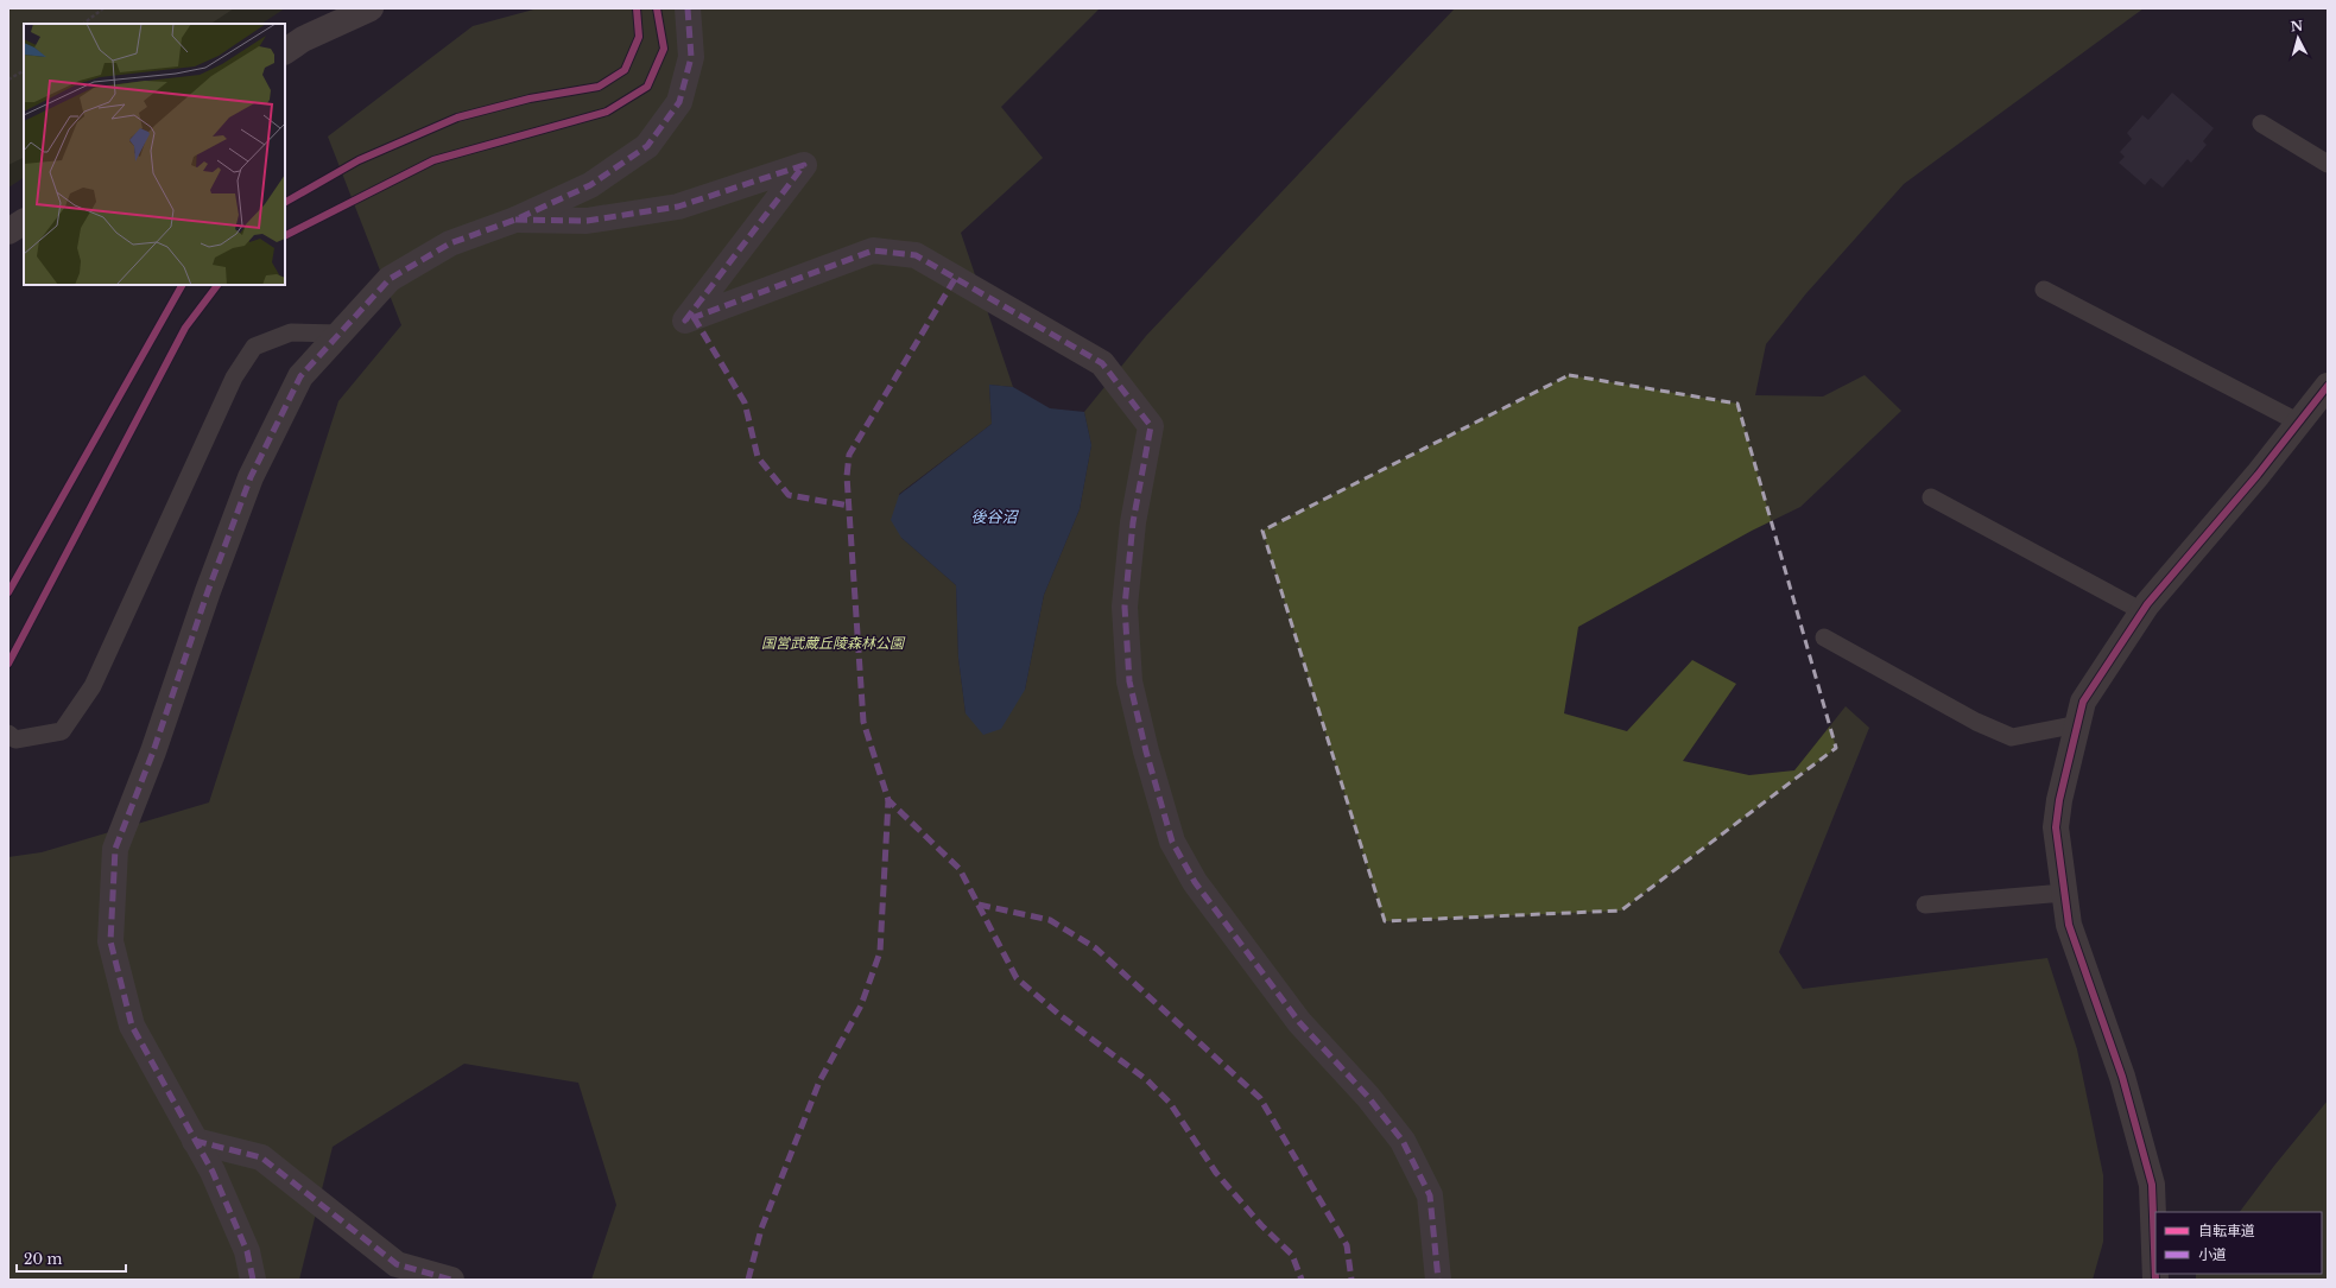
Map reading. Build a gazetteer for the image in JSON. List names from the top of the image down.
{
  "water": ["後谷沼"],
  "parks": ["国営武蔵丘陵森林公園"],
  "legend": ["自転車道", "小道"],
  "scale_bar": "20 m",
  "north": "top"
}
